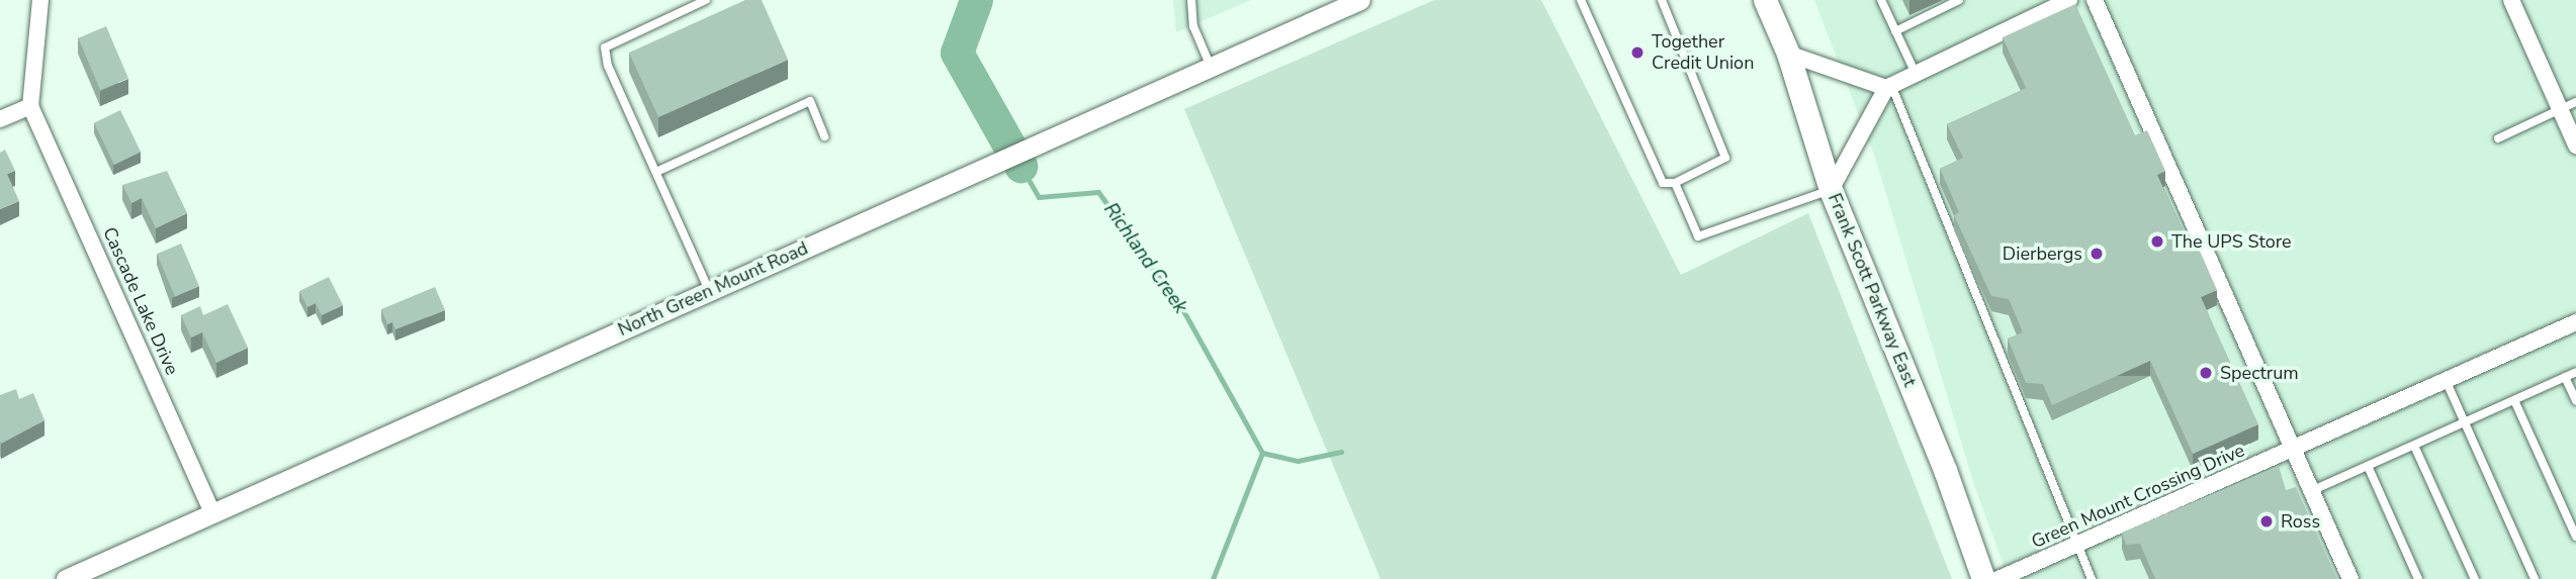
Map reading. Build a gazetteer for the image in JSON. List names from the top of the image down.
{
  "streets": {
    "main road": ["Frank Scott Parkway East"],
    "street": ["North Green Mount Road", "Cascade Lake Drive", "Green Mount Crossing Drive"]
  },
  "crossings": [
    ["North Green Mount Road", "Cascade Lake Drive"]
  ],
  "water": ["Richland Creek"],
  "places": [
    "Together Credit Union",
    "The UPS Store",
    "Dierbergs",
    "Spectrum",
    "Ross"
  ]
}
